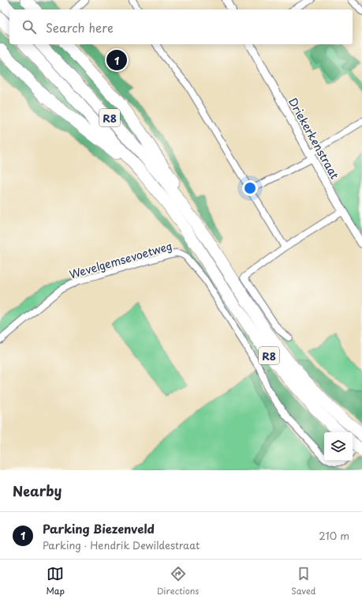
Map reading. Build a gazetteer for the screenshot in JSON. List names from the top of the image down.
{
  "streets": {
    "highway": ["R8"],
    "street": ["Driekerkenstraat", "Wevelgemsevoetweg"]
  },
  "page": {
    "search": "Search here",
    "pins": "1",
    "heading": "Nearby",
    "list": [
      {
        "mark": "1",
        "name": "Parking Biezenveld",
        "note": "Parking · Hendrik Dewildestraat",
        "value": "210 m"
      }
    ],
    "nav": ["Map", "Directions", "Saved"]
  }
}
